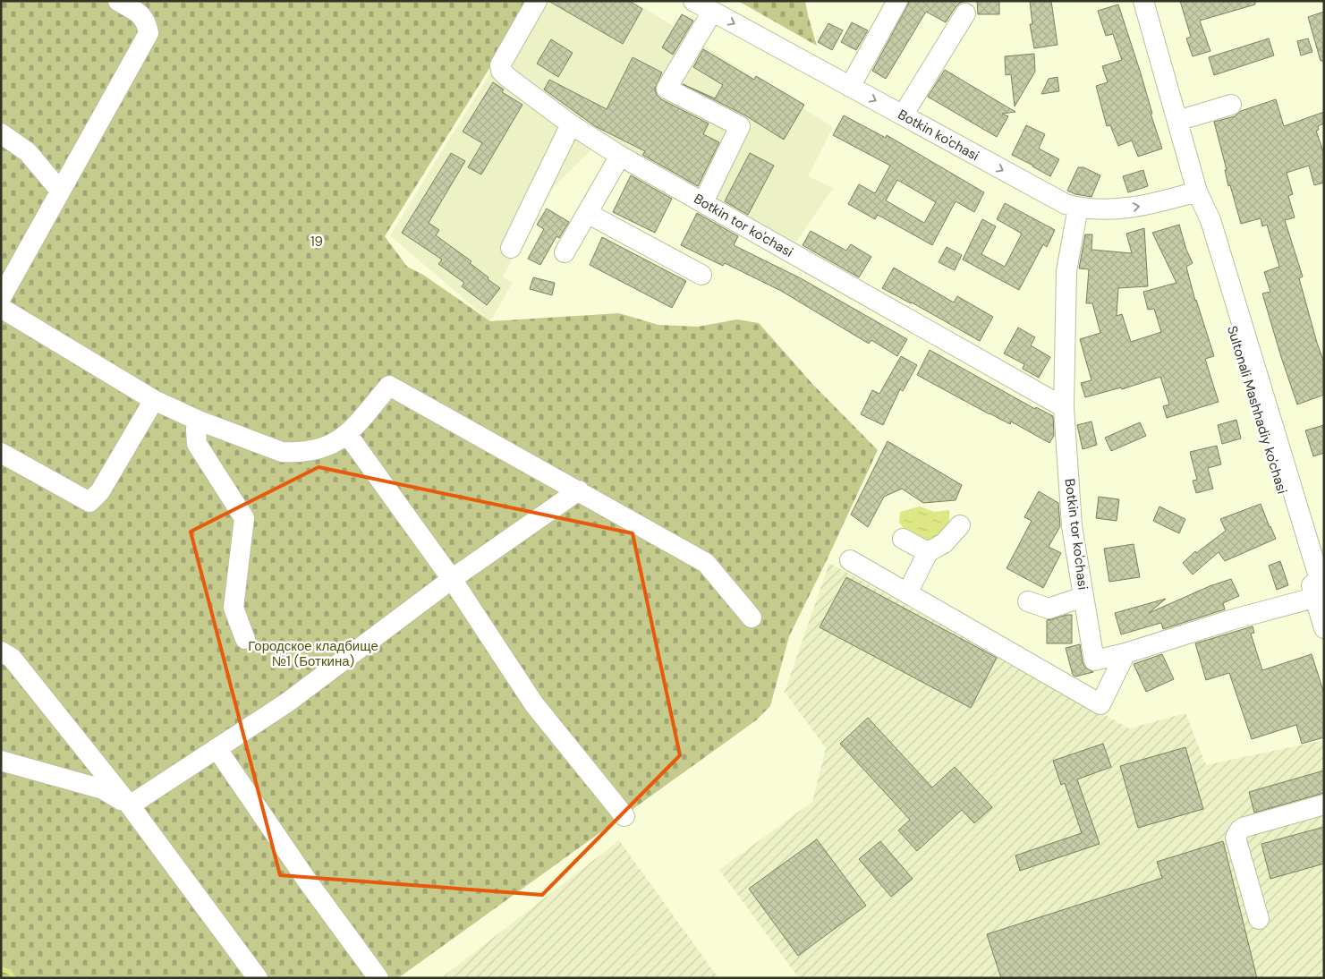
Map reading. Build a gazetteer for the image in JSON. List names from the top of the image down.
{
  "streets": {
    "street": ["Botkin ko'chasi", "Botkin tor ko'chasi", "Sultonali Mashhadiy ko'chasi"]
  },
  "crossings": [
    ["Botkin ko'chasi", "Botkin tor ko'chasi"],
    ["Botkin ko'chasi", "Sultonali Mashhadiy ko'chasi"]
  ],
  "one_way": ["Botkin ko'chasi"],
  "parks": ["19", "Городское кладбище №1 (Боткина)"]
}
